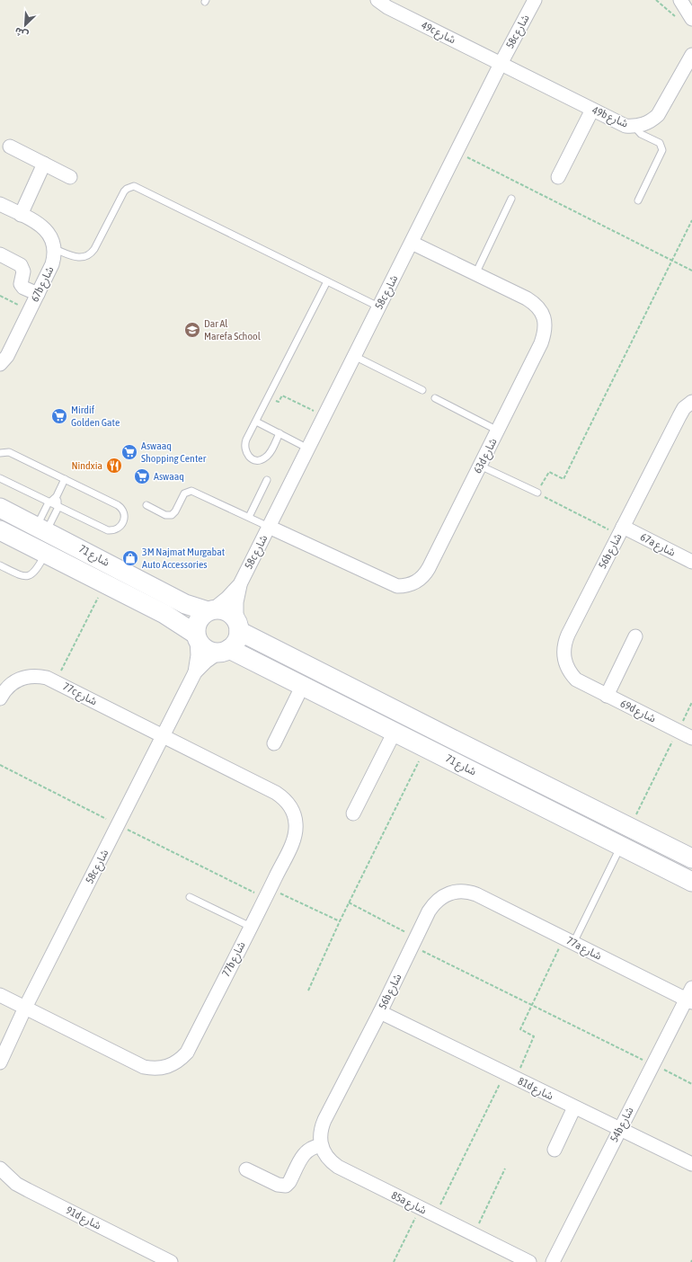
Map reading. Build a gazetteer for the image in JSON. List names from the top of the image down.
{
  "streets": {
    "street": [
      "58c شارع",
      "49c شارع",
      "49b شارع",
      "67b شارع",
      "63d شارع",
      "67a شارع",
      "56b شارع",
      "شارع 71",
      "77c شارع",
      "69d شارع",
      "77a شارع",
      "77b شارع",
      "81d شارع",
      "54b شارع",
      "85a شارع",
      "91d شارع"
    ]
  },
  "crossings": [
    ["58c شارع", "49c شارع"],
    ["58c شارع", "49b شارع"],
    ["58c شارع", "63d شارع"],
    ["58c شارع", "شارع 71"],
    ["58c شارع", "77c شارع"],
    ["58c شارع", "77b شارع"],
    ["49c شارع", "49b شارع"],
    ["67a شارع", "56b شارع"],
    ["56b شارع", "69d شارع"],
    ["56b شارع", "77a شارع"],
    ["56b شارع", "81d شارع"],
    ["56b شارع", "85a شارع"],
    ["77c شارع", "77b شارع"],
    ["77a شارع", "54b شارع"],
    ["81d شارع", "54b شارع"]
  ],
  "places": {
    "school or university": ["Dar Al Marefa School"],
    "supermarket": ["Mirdif Golden Gate", "Aswaaq Shopping Center", "Aswaaq"],
    "restaurant": ["Nindxia"],
    "shop": ["3M Najmat Murgabat Auto Accessories"]
  },
  "north": "bottom left"
}
